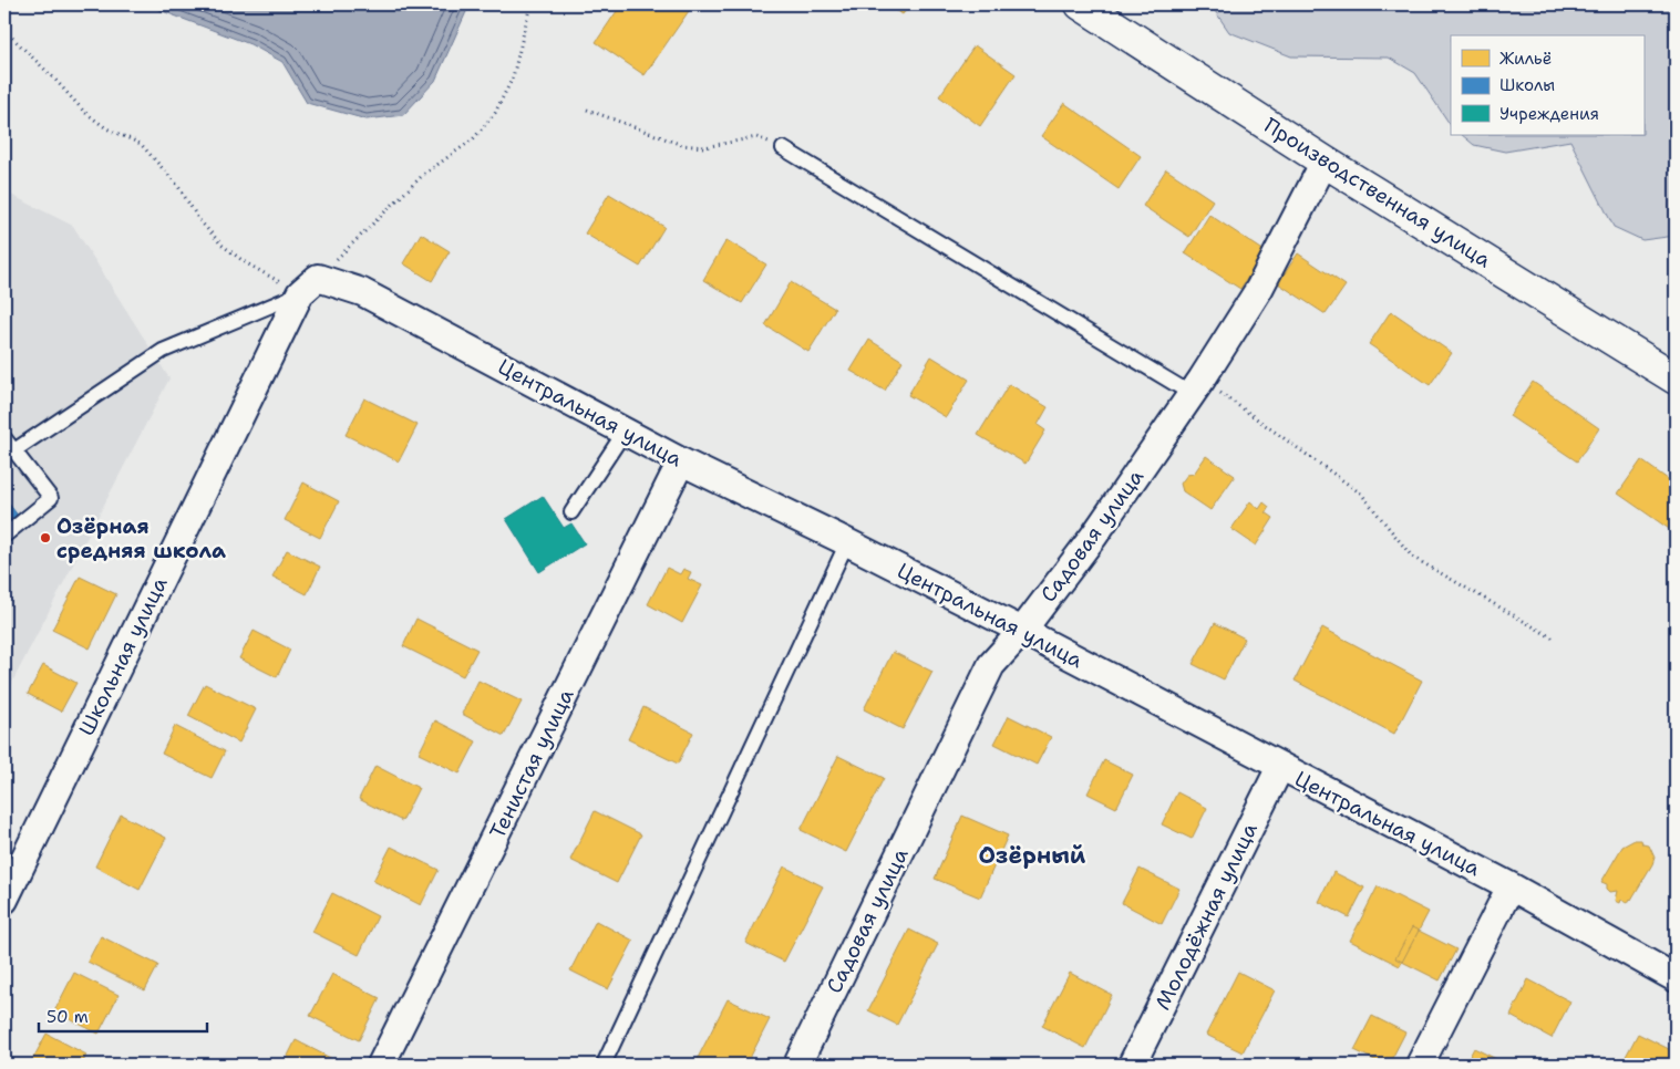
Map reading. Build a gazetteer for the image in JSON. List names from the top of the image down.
{
  "streets": {
    "street": [
      "Производственная улица",
      "Центральная улица",
      "Садовая улица",
      "Школьная улица",
      "Тенистая улица",
      "Молодёжная улица"
    ]
  },
  "crossings": [
    ["Производственная улица", "Садовая улица"],
    ["Центральная улица", "Садовая улица"],
    ["Центральная улица", "Школьная улица"],
    ["Центральная улица", "Тенистая улица"],
    ["Центральная улица", "Молодёжная улица"]
  ],
  "districts": ["Озёрный"],
  "places": ["Озёрная средняя школа"],
  "legend": ["Жильё", "Школы", "Учреждения"],
  "scale_bar": "50 m"
}
